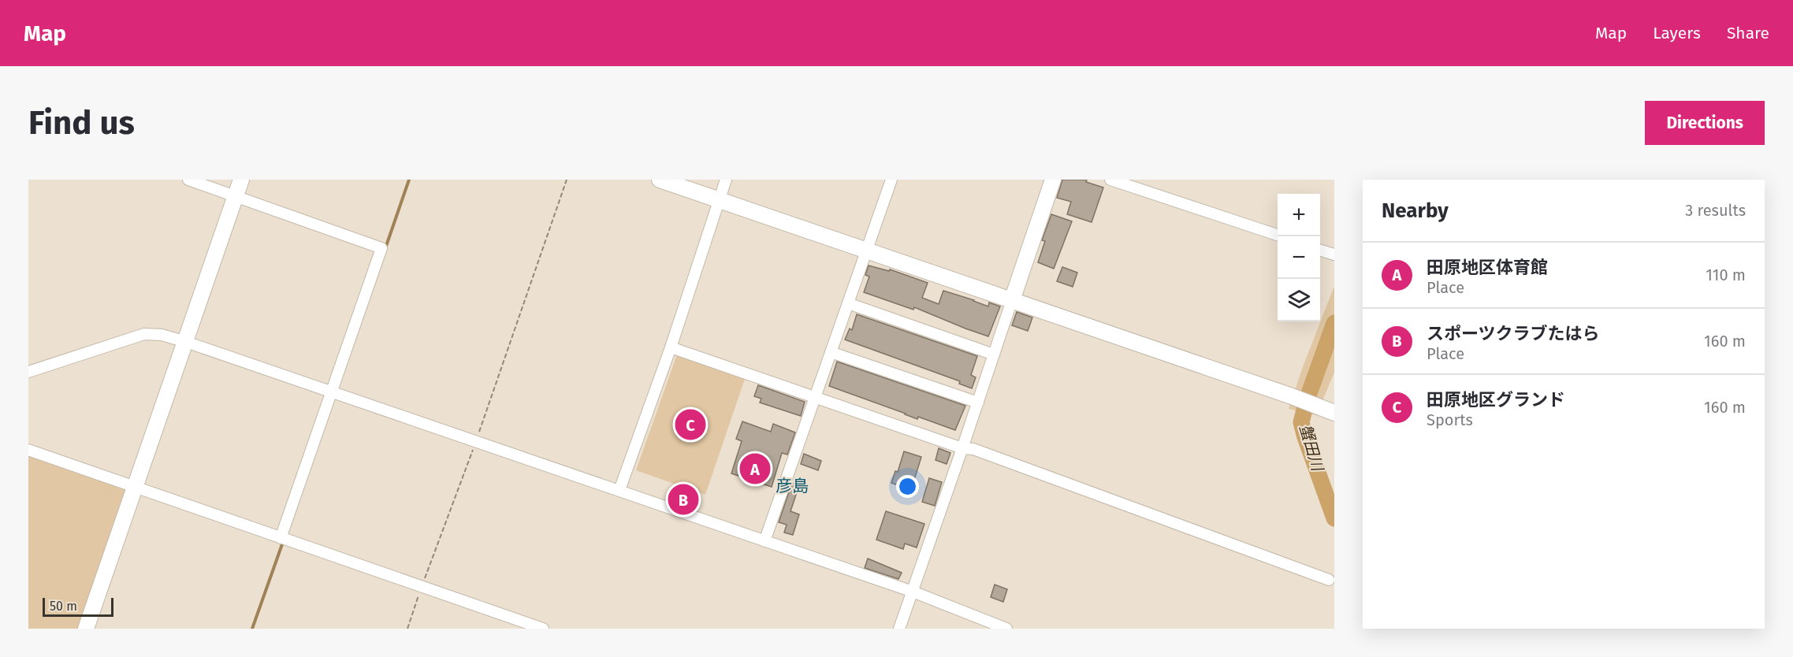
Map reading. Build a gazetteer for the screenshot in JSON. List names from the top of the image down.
{
  "districts": ["彦島"],
  "water": ["蟹田川"],
  "scale_bar": "50 m",
  "page": {
    "header": "Map",
    "nav": ["Map", "Layers", "Share"],
    "buttons": "Directions",
    "title": "Find us",
    "heading": ["Nearby", "3 results"],
    "map_buttons": ["+", "−"],
    "list": [
      {
        "mark": "A",
        "name": "田原地区体育館",
        "note": "Place",
        "value": "110 m"
      },
      {
        "mark": "B",
        "name": "スポーツクラブたはら",
        "note": "Place",
        "value": "160 m"
      },
      {
        "mark": "C",
        "name": "田原地区グランド",
        "note": "Sports",
        "value": "160 m"
      }
    ],
    "pins": ["C", "A", "B"],
    "scale": "50 m"
  }
}
